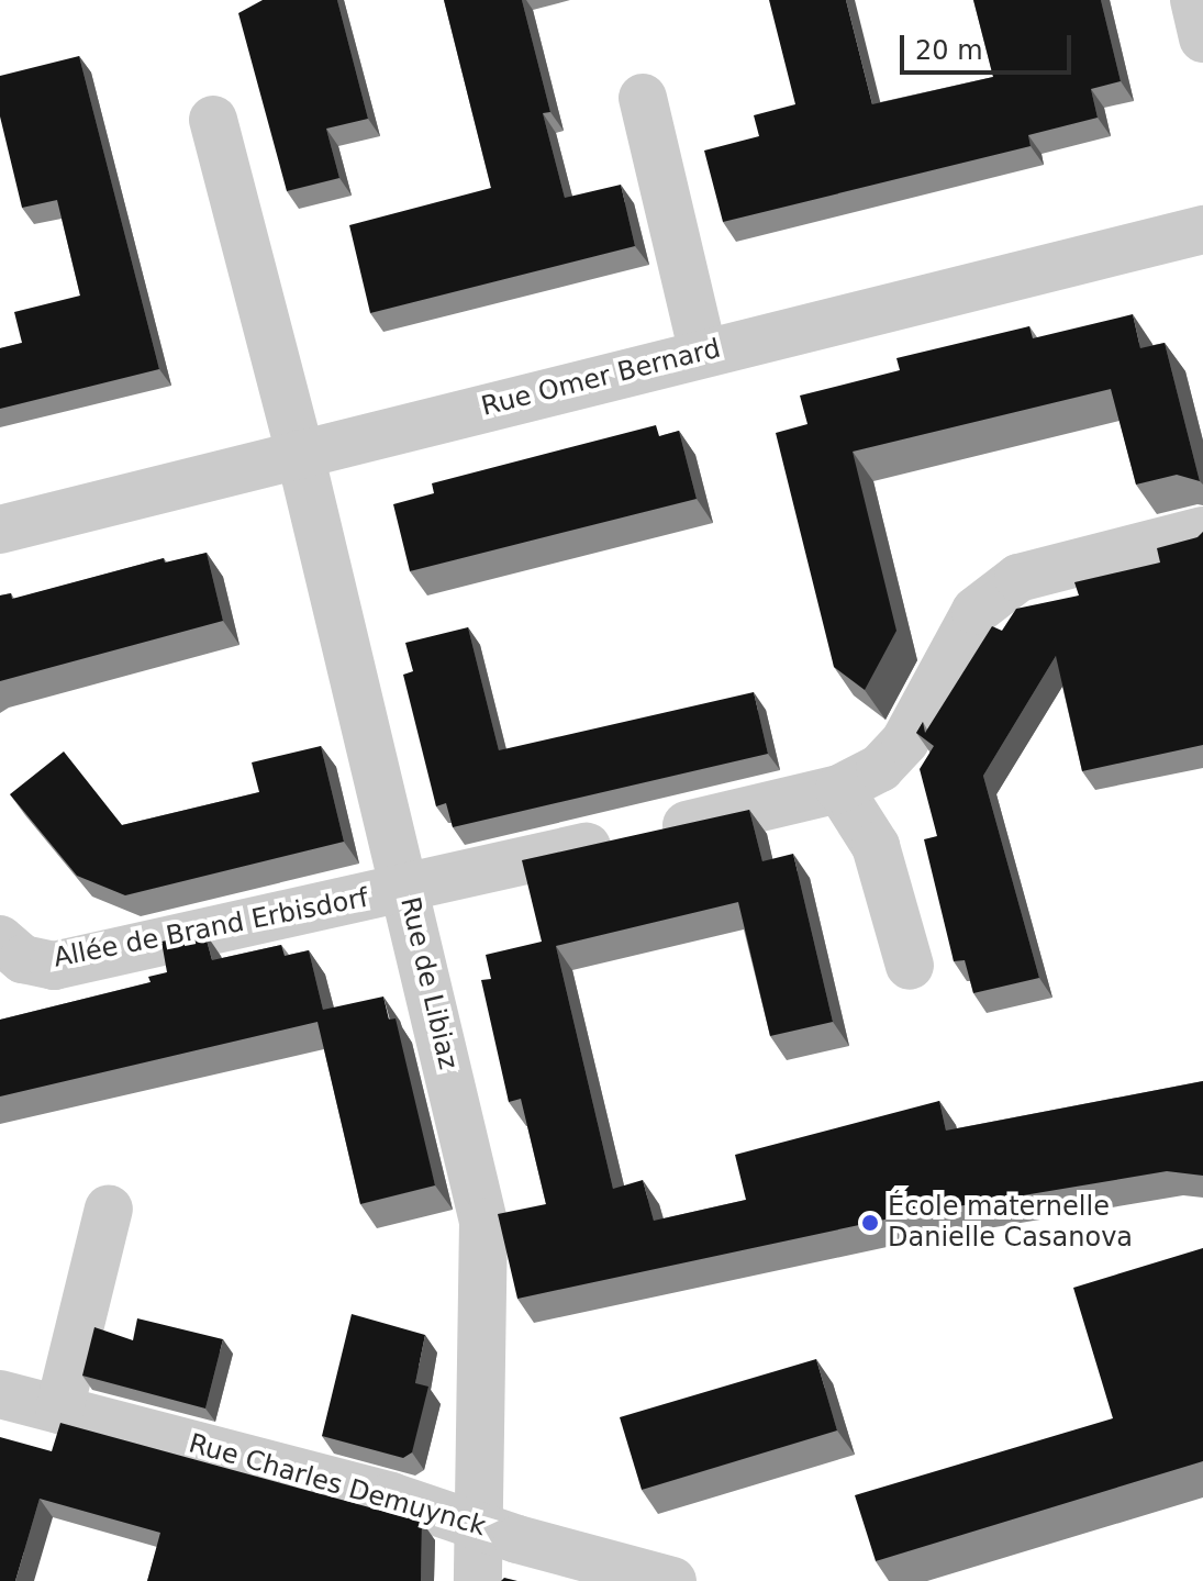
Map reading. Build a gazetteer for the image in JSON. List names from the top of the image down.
{
  "streets": {
    "street": [
      "Rue Omer Bernard",
      "Allée de Brand Erbisdorf",
      "Rue de Libiaz",
      "Rue Charles Demuynck"
    ]
  },
  "crossings": [
    ["Rue Omer Bernard", "Rue de Libiaz"],
    ["Allée de Brand Erbisdorf", "Rue de Libiaz"],
    ["Rue de Libiaz", "Rue Charles Demuynck"]
  ],
  "places": ["École maternelle Danielle Casanova"],
  "scale_bar": "20 m"
}
